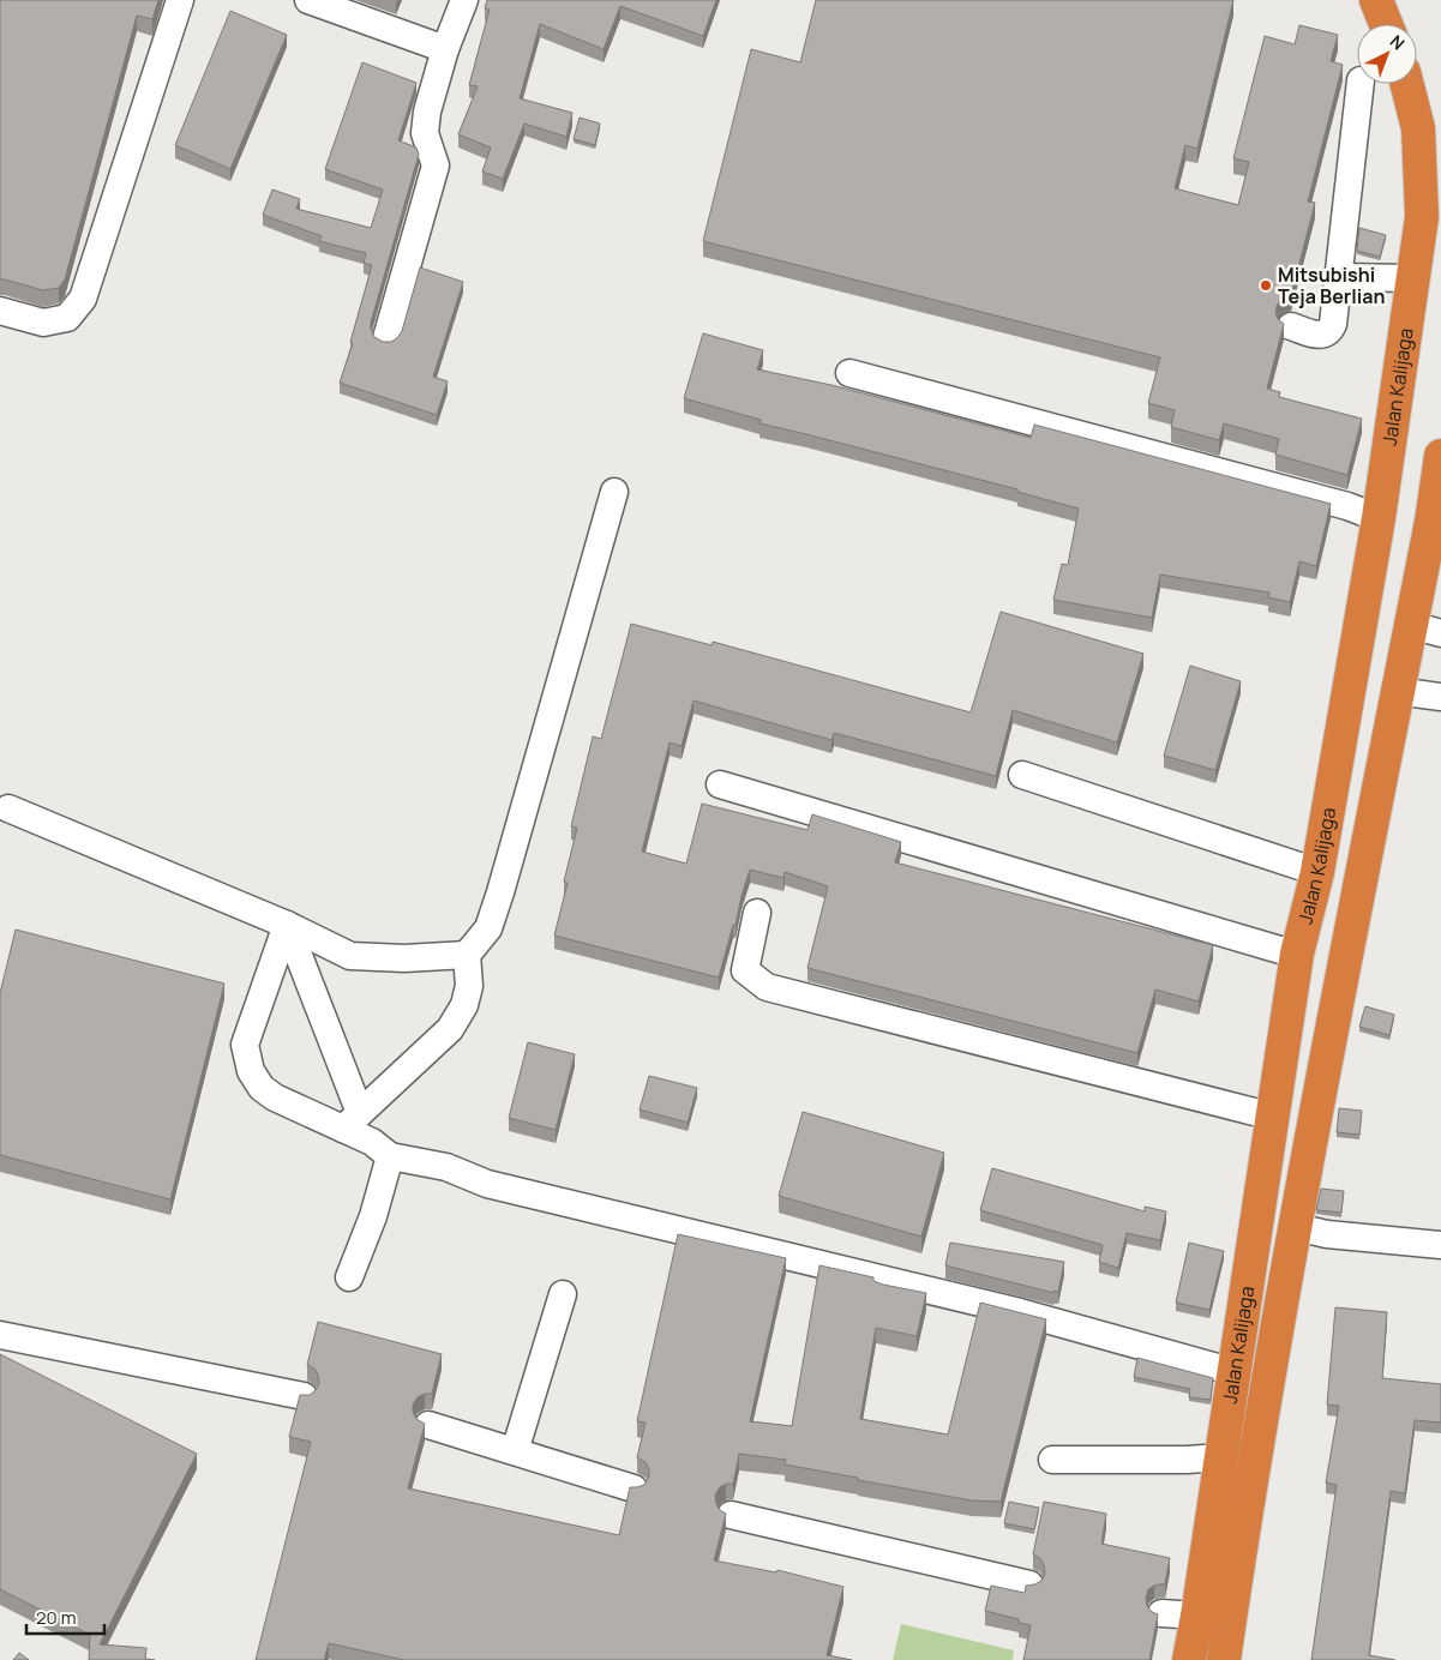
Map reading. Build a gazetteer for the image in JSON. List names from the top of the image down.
{
  "streets": {
    "highway": ["Jalan Kalijaga"]
  },
  "places": ["Mitsubishi Teja Berlian"],
  "scale_bar": "20 m",
  "north": "top right"
}
